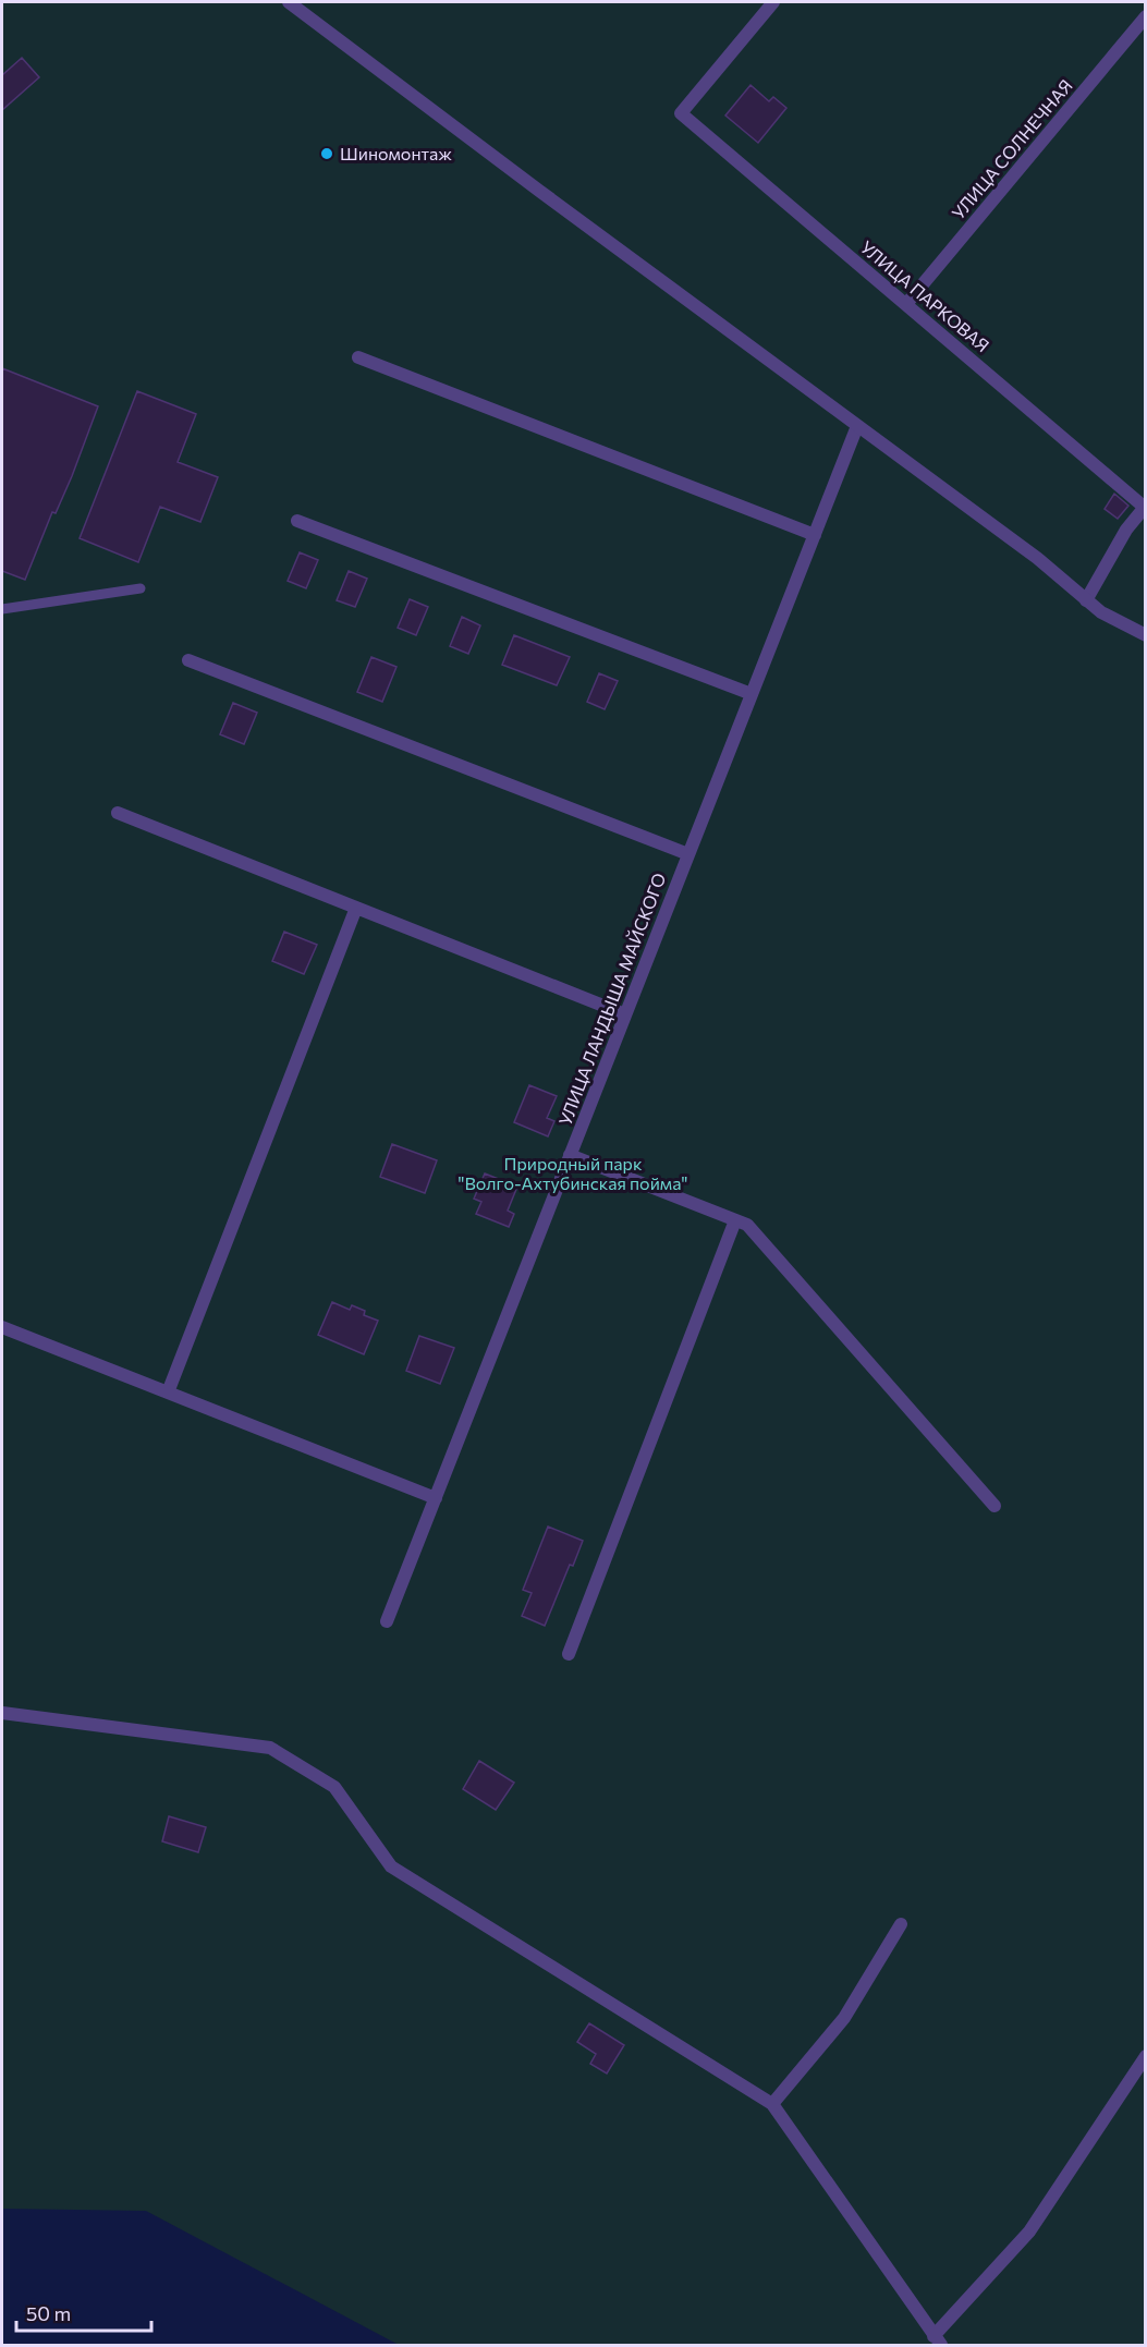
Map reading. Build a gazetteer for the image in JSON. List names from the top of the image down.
{
  "streets": {
    "street": ["УЛИЦА СОЛНЕЧНАЯ", "УЛИЦА ПАРКОВАЯ", "УЛИЦА ЛАНДЫША МАЙСКОГО"]
  },
  "crossings": [
    ["УЛИЦА СОЛНЕЧНАЯ", "УЛИЦА ПАРКОВАЯ"]
  ],
  "parks": ["Природный парк \"Волго-Ахтубинская пойма\""],
  "places": ["Шиномонтаж"],
  "scale_bar": "50 m"
}
